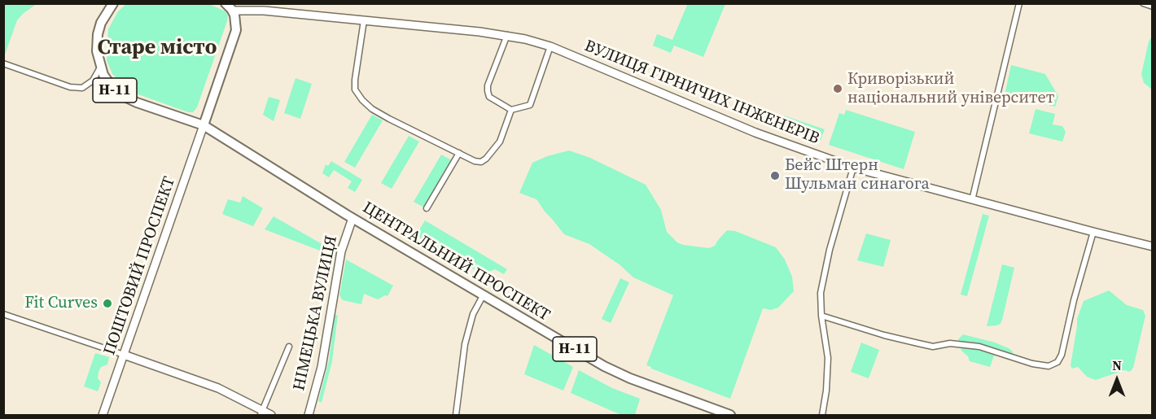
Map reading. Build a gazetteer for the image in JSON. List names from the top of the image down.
{
  "streets": {
    "main road": ["Н-11", "ЦЕНТРАЛЬНИЙ ПРОСПЕКТ"],
    "street": ["ВУЛИЦЯ ГІРНИЧИХ ІНЖЕНЕРІВ", "ПОШТОВИЙ ПРОСПЕКТ", "НІМЕЦЬКА ВУЛИЦЯ"]
  },
  "crossings": [
    ["Н-11", "ЦЕНТРАЛЬНИЙ ПРОСПЕКТ"],
    ["Н-11", "ПОШТОВИЙ ПРОСПЕКТ"],
    ["ЦЕНТРАЛЬНИЙ ПРОСПЕКТ", "ПОШТОВИЙ ПРОСПЕКТ"],
    ["ЦЕНТРАЛЬНИЙ ПРОСПЕКТ", "НІМЕЦЬКА ВУЛИЦЯ"]
  ],
  "districts": ["Старе місто"],
  "places": ["Криворізький національний університет", "Бейс Штерн Шульман синагога", "Fit Curves"],
  "north": "top"
}
